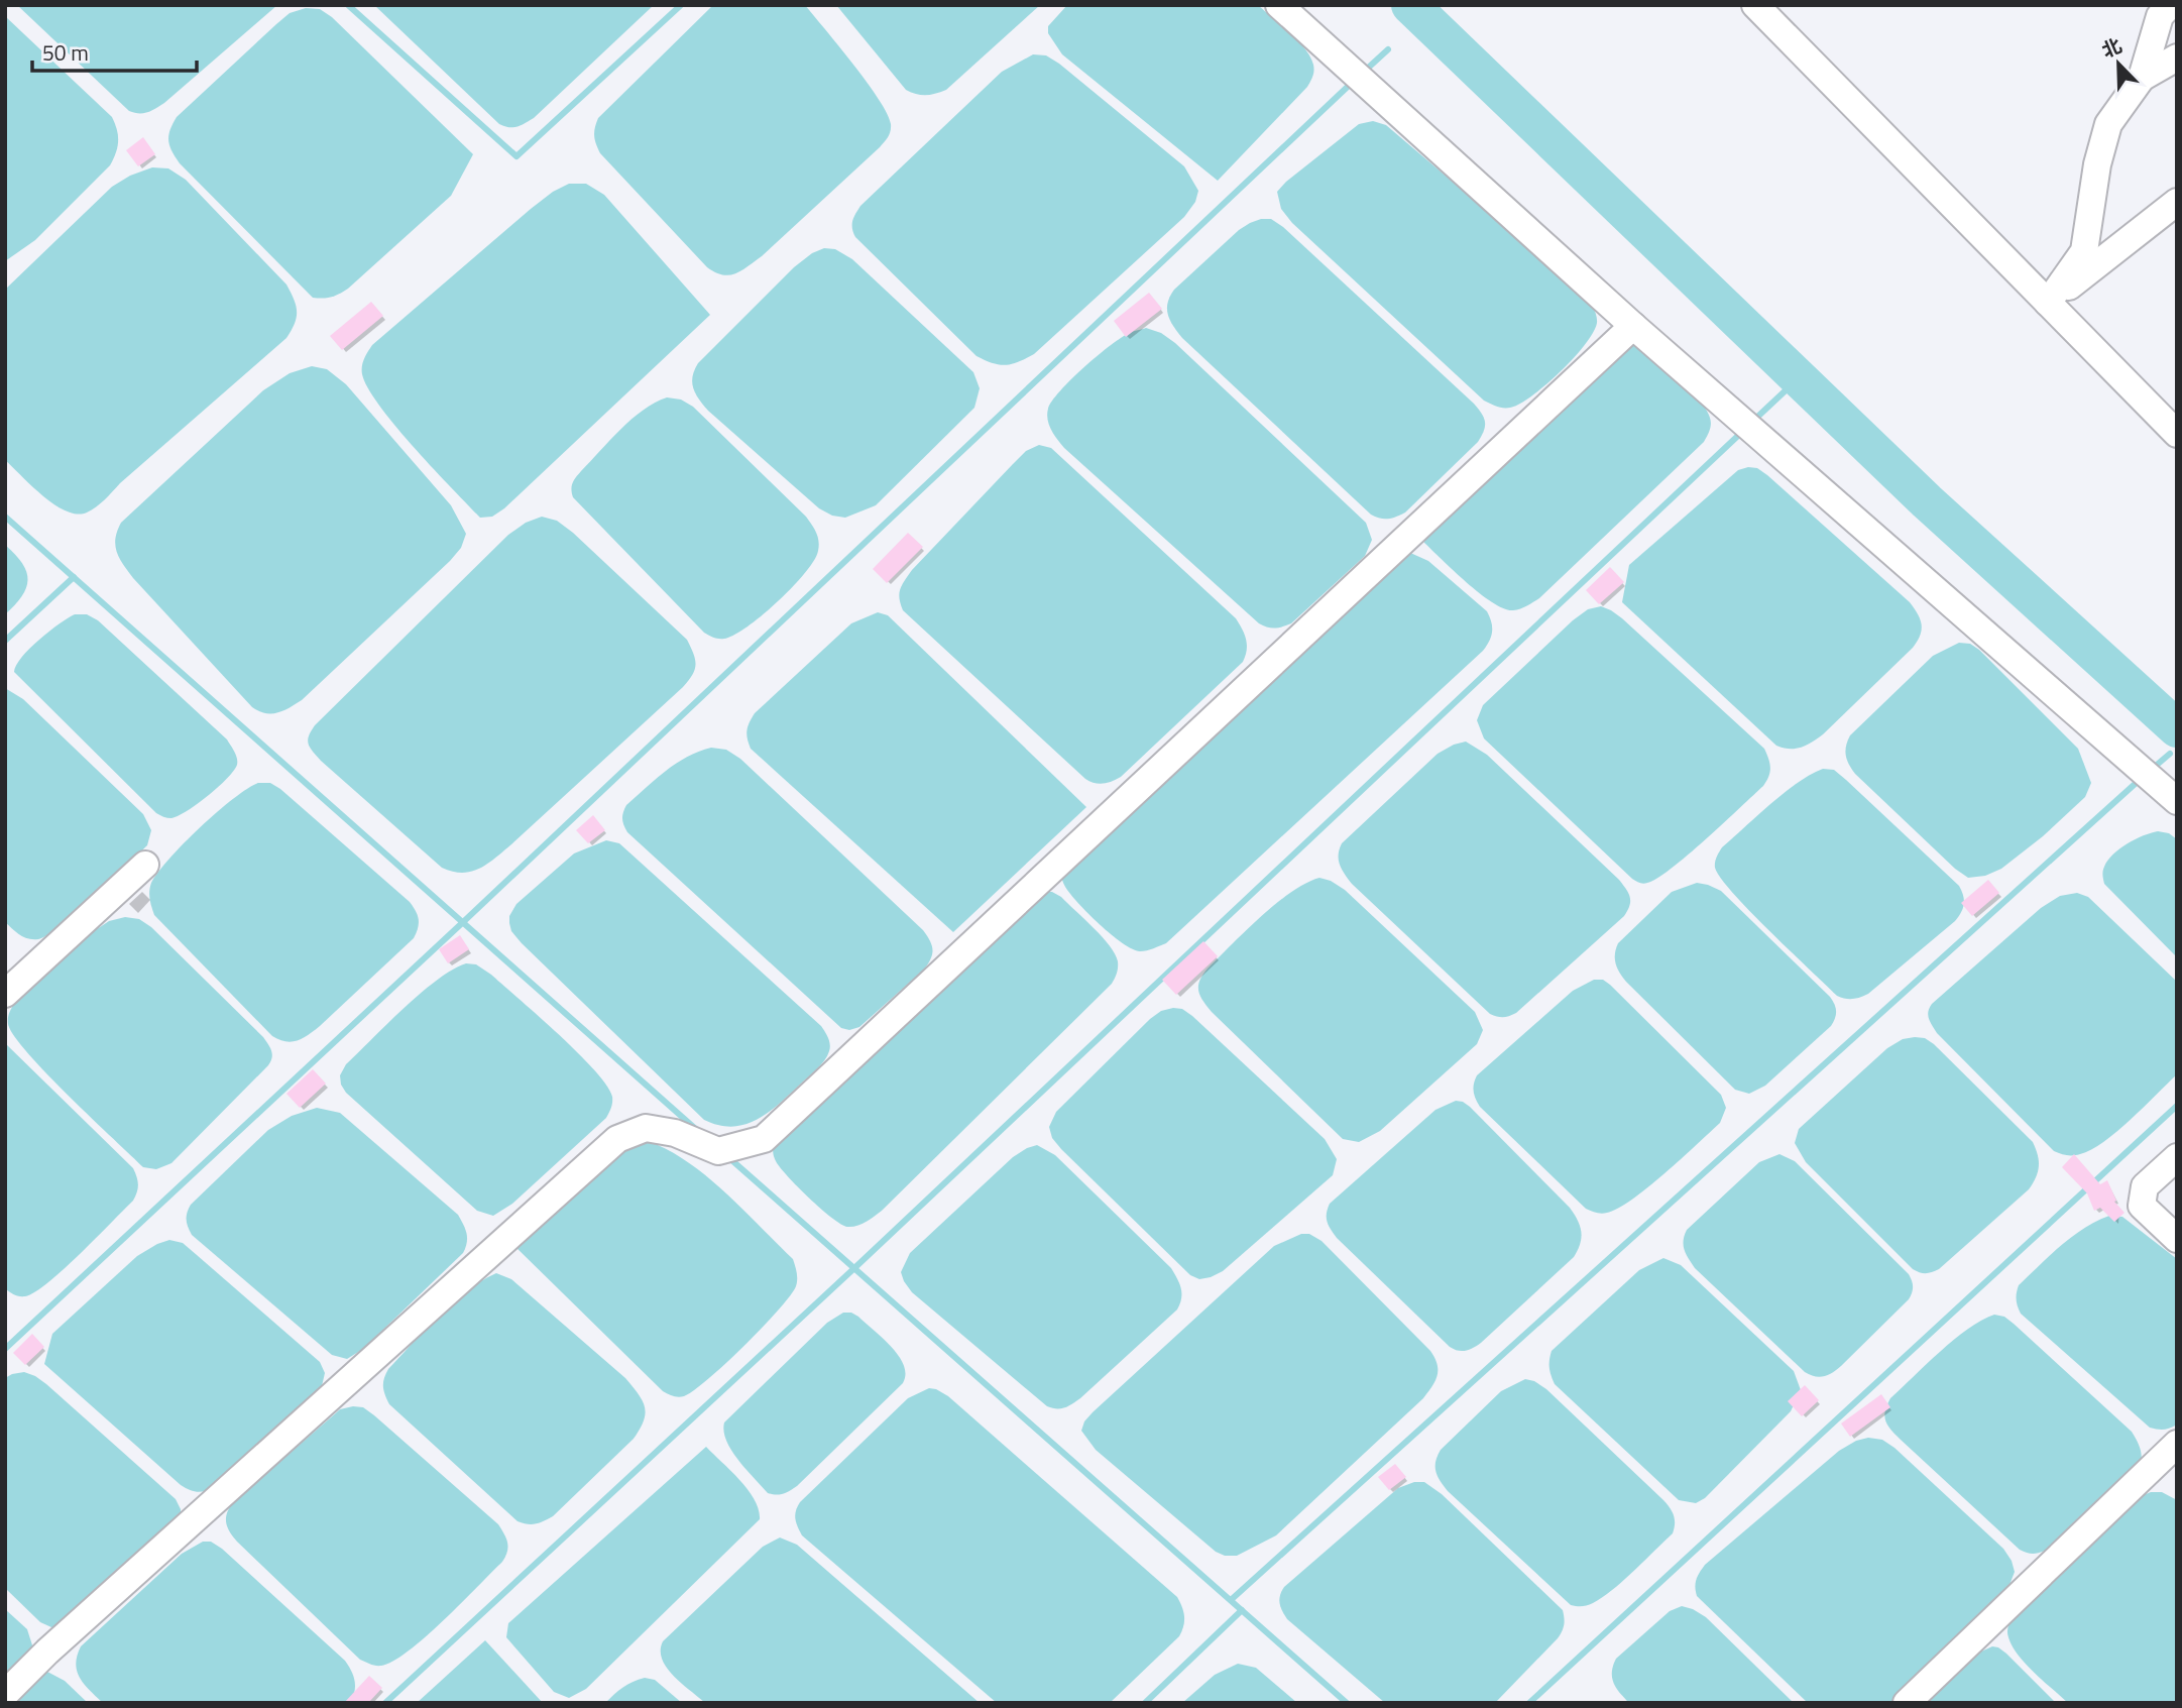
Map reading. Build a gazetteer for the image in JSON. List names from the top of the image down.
{
  "scale_bar": "50 m",
  "north": "top left"
}
